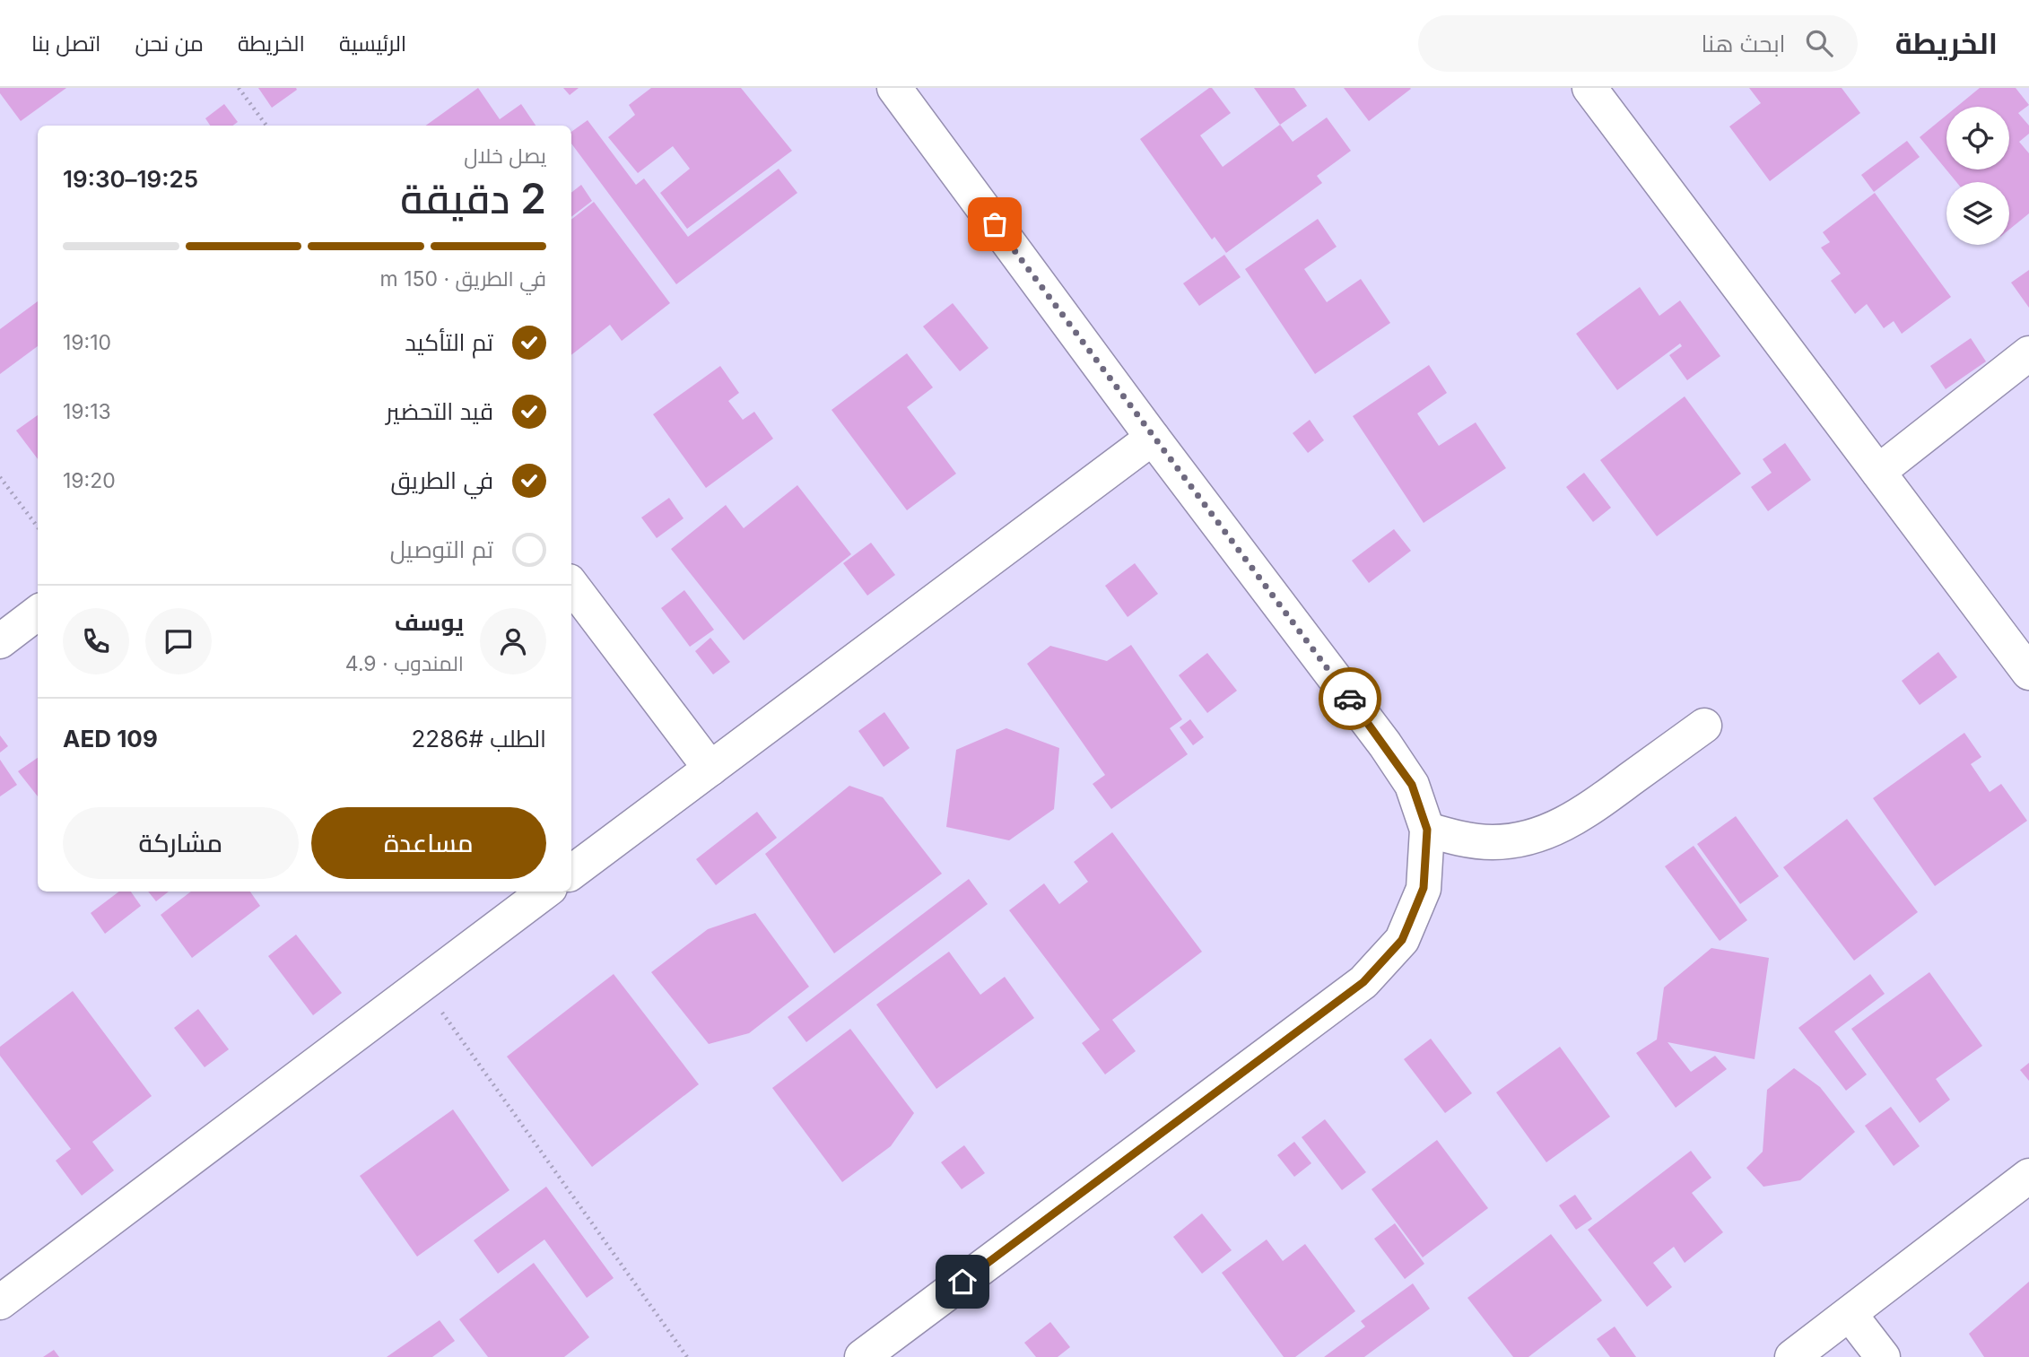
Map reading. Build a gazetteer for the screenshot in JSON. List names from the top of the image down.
{
  "page": {
    "header": "الخريطة",
    "search": "ابحث هنا",
    "nav": [
      "الرئيسية",
      "الخريطة",
      "من نحن",
      "اتصل بنا"
    ],
    "heading": ["2 دقيقة", "يصل خلال", "19:25–19:30"],
    "panel": [
      "يوسف",
      "المندوب · 4.9",
      "الطلب #2286",
      "AED 109"
    ],
    "bar": "في الطريق · 150 m",
    "list": [
      ["تم التأكيد", "19:10"],
      ["قيد التحضير", "19:13"],
      ["في الطريق", "19:20"],
      "تم التوصيل"
    ],
    "buttons": ["مساعدة", "مشاركة"]
  }
}
